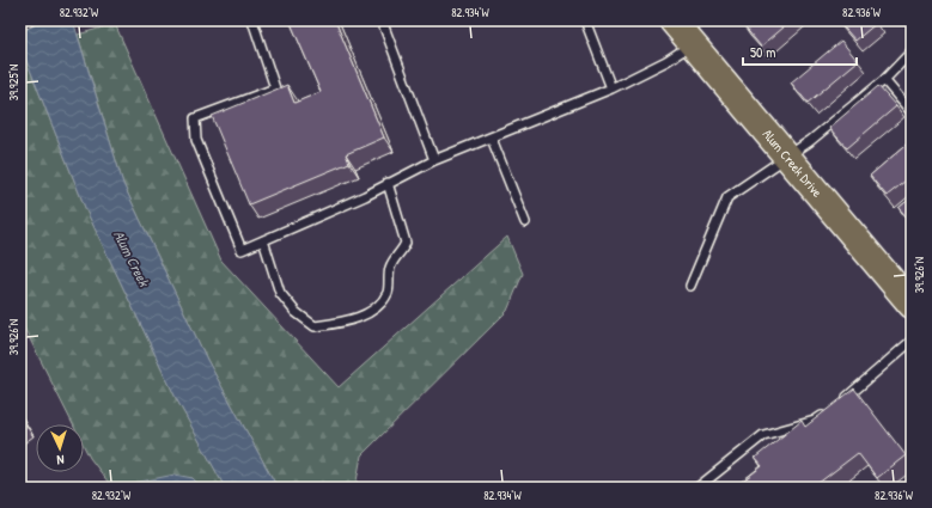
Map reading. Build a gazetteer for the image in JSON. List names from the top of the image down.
{
  "streets": {
    "main road": ["Alum Creek Drive"]
  },
  "water": ["Alum Creek"],
  "scale_bar": "50 m",
  "north": "bottom",
  "coordinates": [
    "82.932°W",
    "82.934°W",
    "82.936°W",
    "39.925°N",
    "39.926°N"
  ]
}
